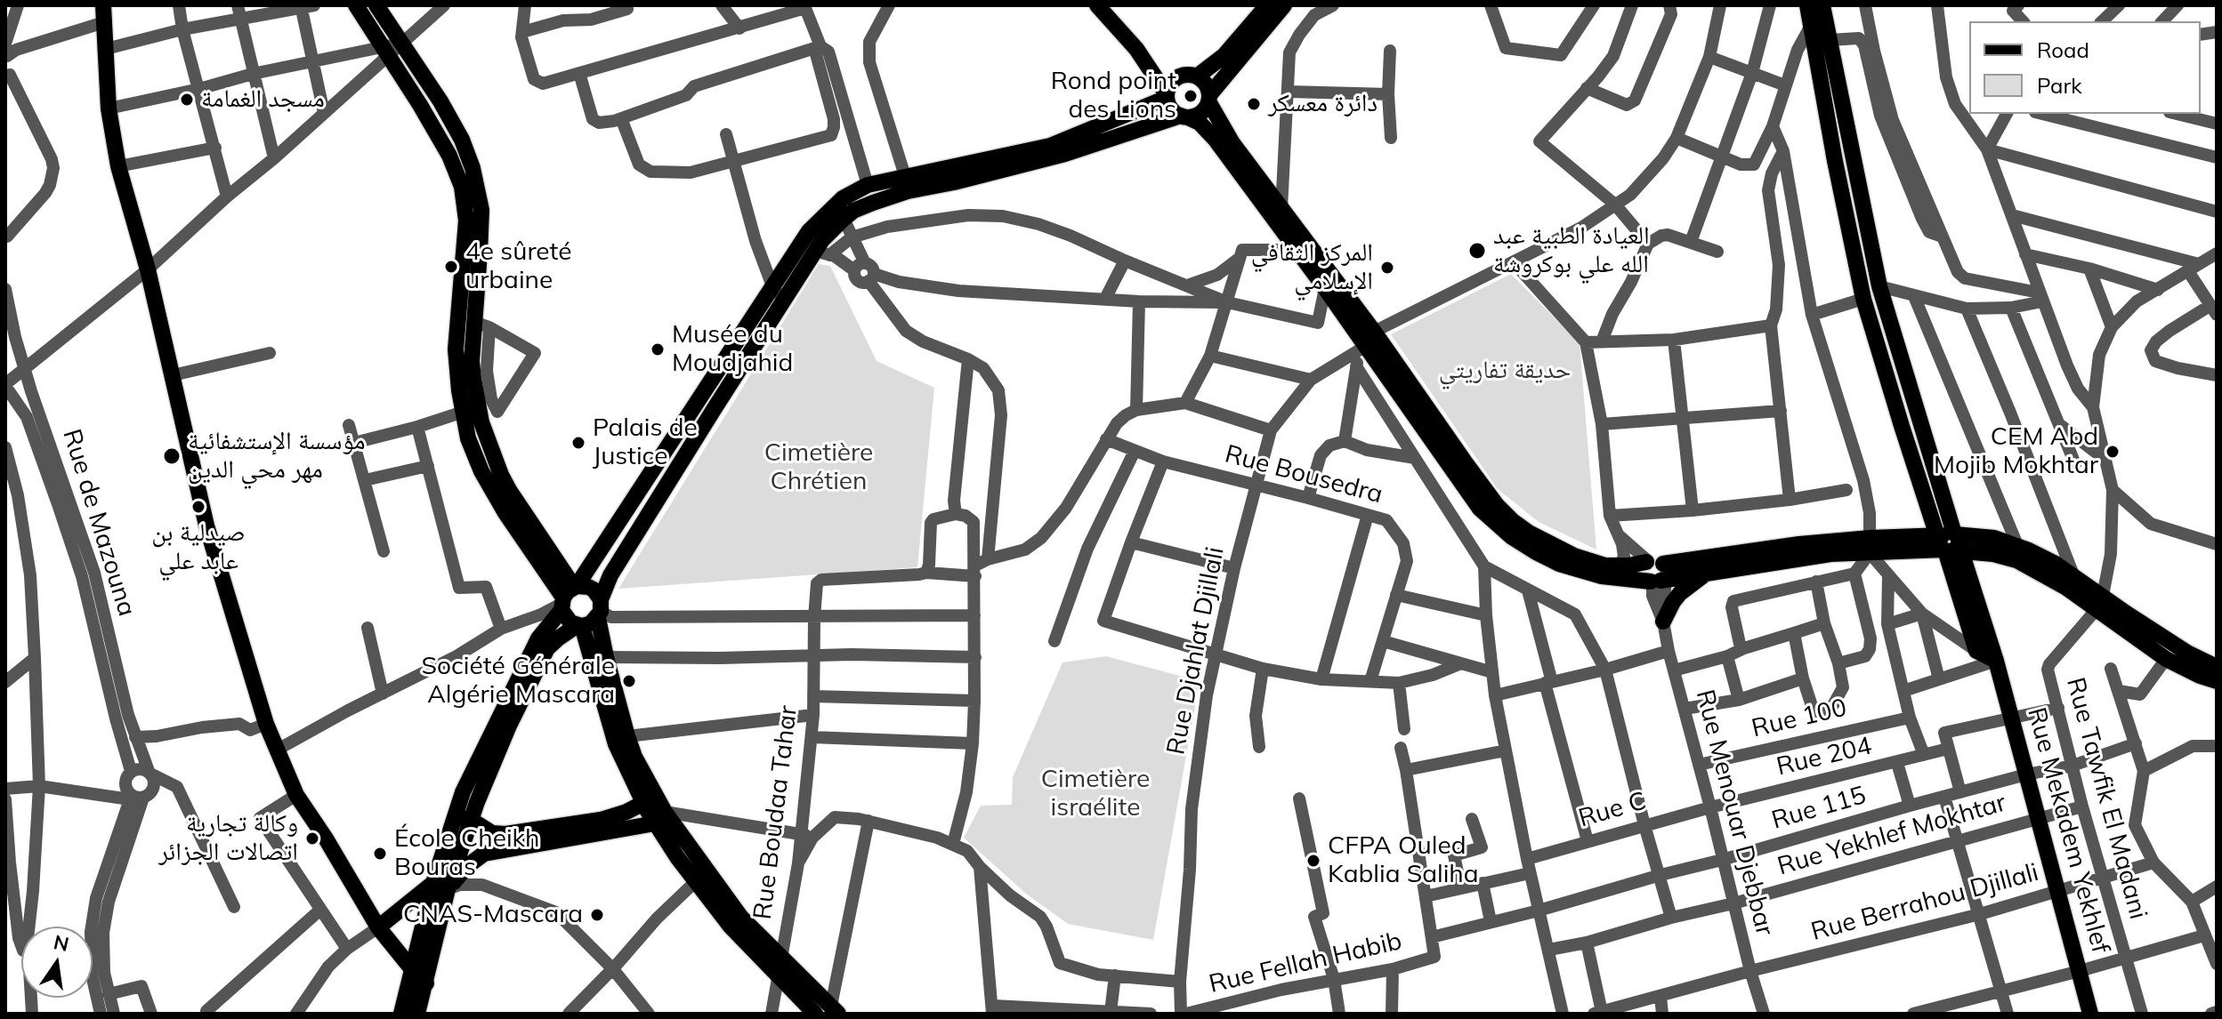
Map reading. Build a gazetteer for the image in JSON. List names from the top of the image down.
{
  "streets": {
    "main road": ["Rue Mekadem Yekhlef"],
    "street": [
      "Rue Bousedra",
      "Rue de Mazouna",
      "Rue Djahlat Djillali",
      "Rue 100",
      "Rue 204",
      "Rue Tawfik El Madani",
      "Rue 115",
      "Rue C",
      "Rue Boudaa Tahar",
      "Rue Menouar Djebbar",
      "Rue Yekhlef Mokhtar",
      "Rue Berrahou Djillali",
      "Rue Fellah Habib"
    ]
  },
  "crossings": [
    ["Rue Bousedra", "Rue Djahlat Djillali"],
    ["Rue Djahlat Djillali", "Rue Fellah Habib"],
    ["Rue 100", "Rue Menouar Djebbar"],
    ["Rue 204", "Rue C"],
    ["Rue 204", "Rue Menouar Djebbar"],
    ["Rue Tawfik El Madani", "Rue 115"],
    ["Rue Tawfik El Madani", "Rue Yekhlef Mokhtar"],
    ["Rue Tawfik El Madani", "Rue Berrahou Djillali"],
    ["Rue 115", "Rue Menouar Djebbar"],
    ["Rue 115", "Rue Mekadem Yekhlef"],
    ["Rue 115", "Rue Fellah Habib"],
    ["Rue C", "Rue Menouar Djebbar"],
    ["Rue Menouar Djebbar", "Rue Yekhlef Mokhtar"],
    ["Rue Menouar Djebbar", "Rue Berrahou Djillali"],
    ["Rue Mekadem Yekhlef", "Rue Yekhlef Mokhtar"],
    ["Rue Mekadem Yekhlef", "Rue Berrahou Djillali"]
  ],
  "parks": ["حديقة تفاريتي", "Cimetière Chrétien", "Cimetière israélite"],
  "places": [
    "Rond point des Lions",
    "مسجد الغمامة",
    "دائرة معسكر",
    "العيادة الطبية عبد الله علي بوكروشة",
    "4e sûreté urbaine",
    "المركز الثقافي الإسلامي",
    "Musée du Moudjahid",
    "Palais de Justice",
    "CEM Abd Mojib Mokhtar",
    "مؤسسة الإستشفائية مهر محي الدين",
    "صيدلية بن عابد علي",
    "Société Générale Algérie Mascara",
    "وكالة تجارية اتصالات الجزائر",
    "École Cheikh Bouras",
    "CFPA Ouled Kablia Saliha",
    "CNAS-Mascara"
  ],
  "legend": ["Road", "Park"],
  "north": "top"
}
